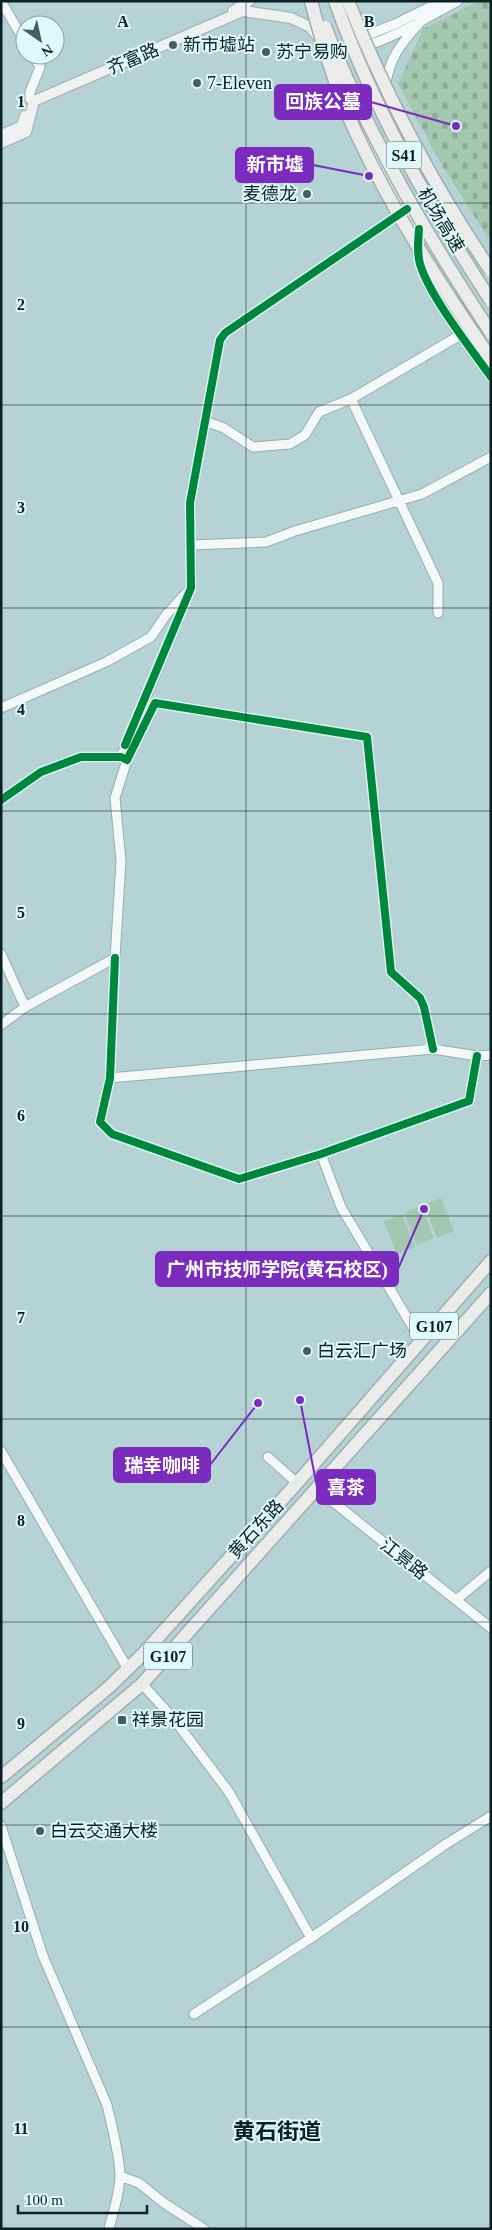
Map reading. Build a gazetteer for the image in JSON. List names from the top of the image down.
{
  "streets": {
    "highway": [
      "S41",
      "机场高速",
      "G107",
      "黄石东路"
    ],
    "main road": ["齐富路"],
    "street": ["江景路"]
  },
  "crossings": [
    ["黄石东路", "江景路"]
  ],
  "districts": ["黄石街道"],
  "places": {
    "other": [
      "新市墟站",
      "苏宁易购",
      "7-Eleven",
      "回族公墓",
      "新市墟",
      "麦德龙",
      "广州市技师学院(黄石校区)",
      "白云汇广场",
      "喜茶",
      "瑞幸咖啡",
      "白云交通大楼"
    ],
    "transit": ["祥景花园"]
  },
  "scale_bar": "100 m",
  "north": "bottom right",
  "grid": {
    "columns": ["A", "B"],
    "rows": [
      "1",
      "2",
      "3",
      "4",
      "5",
      "6",
      "7",
      "8",
      "9",
      "10",
      "11"
    ]
  }
}
